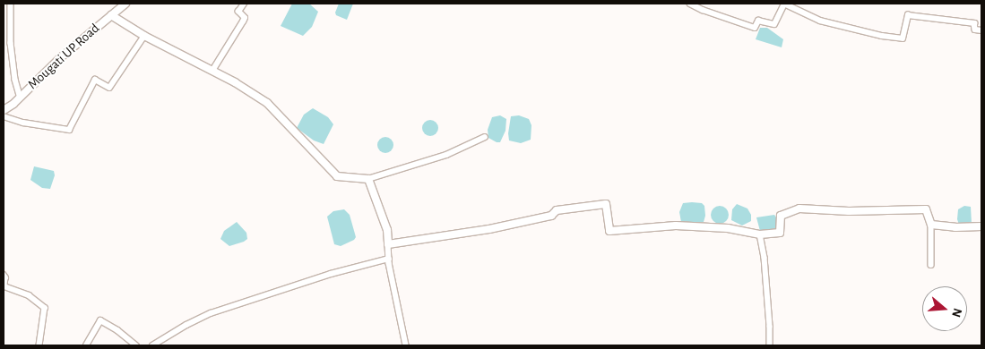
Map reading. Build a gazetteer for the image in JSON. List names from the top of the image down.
{
  "streets": {
    "street": ["Mougati UP Road"]
  },
  "north": "right"
}
